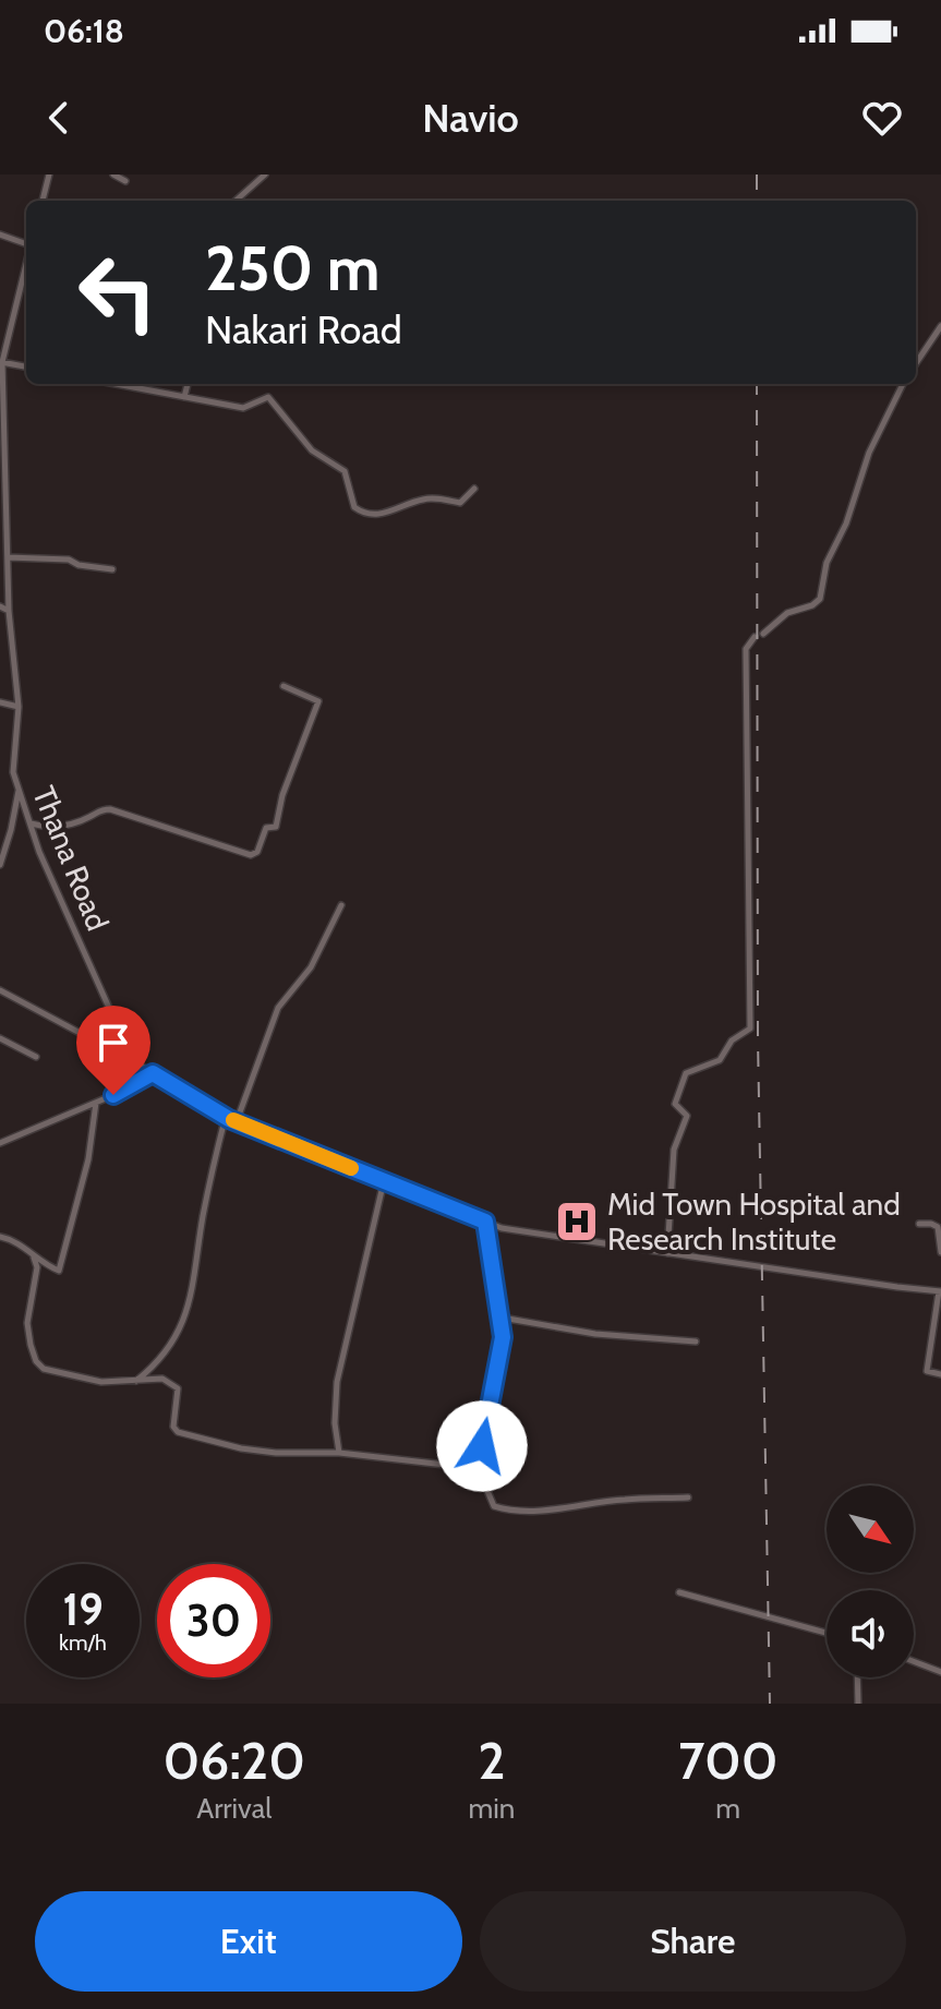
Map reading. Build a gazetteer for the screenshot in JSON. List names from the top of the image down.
{
  "streets": {
    "street": ["Thana Road"]
  },
  "places": {
    "hospital": ["Mid Town Hospital and Research Institute"]
  },
  "north": "bottom right",
  "page": {
    "status": "06:18",
    "header": "Navio",
    "turn": ["250 m", "Nakari Road"],
    "speed": "19 km/h",
    "limit": "30",
    "eta": [
      "06:20",
      "Arrival",
      "2",
      "min",
      "700",
      "m"
    ],
    "buttons": ["Exit", "Share"]
  }
}
